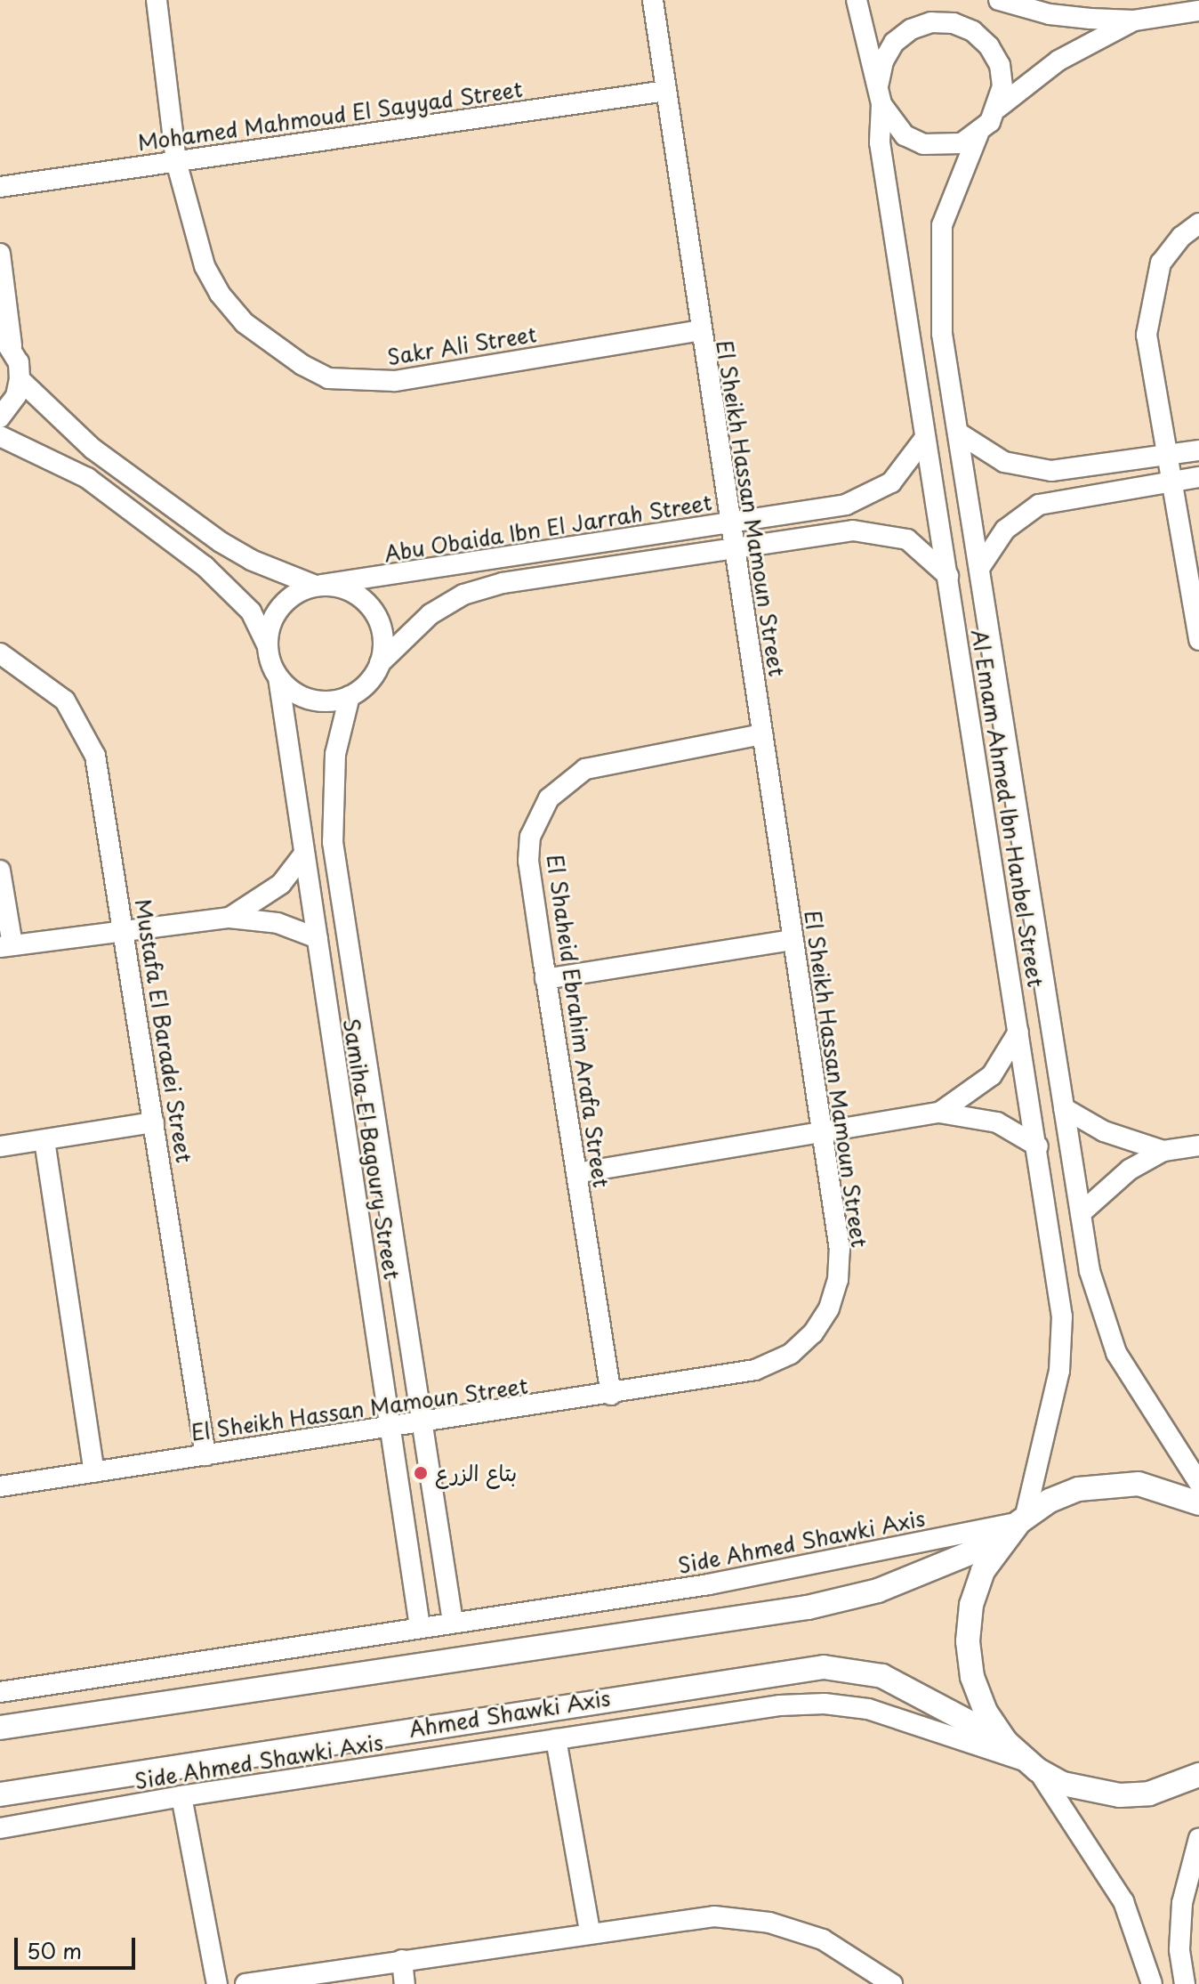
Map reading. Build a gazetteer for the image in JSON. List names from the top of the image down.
{
  "streets": {
    "main road": ["Ahmed Shawki Axis"],
    "street": [
      "Mohamed Mahmoud El Sayyad Street",
      "Sakr Ali Street",
      "El Sheikh Hassan Mamoun Street",
      "Abu Obaida Ibn El Jarrah Street",
      "Al Emam Ahmed Ibn Hanbel Street",
      "El Shaheid Ebrahim Arafa Street",
      "Mustafa El Baradei Street",
      "Samiha El Bagoury Street",
      "Side Ahmed Shawki Axis"
    ]
  },
  "crossings": [
    ["Mohamed Mahmoud El Sayyad Street", "Sakr Ali Street"],
    ["Mohamed Mahmoud El Sayyad Street", "El Sheikh Hassan Mamoun Street"],
    ["Sakr Ali Street", "El Sheikh Hassan Mamoun Street"],
    ["El Sheikh Hassan Mamoun Street", "Abu Obaida Ibn El Jarrah Street"],
    ["El Sheikh Hassan Mamoun Street", "El Shaheid Ebrahim Arafa Street"],
    ["El Sheikh Hassan Mamoun Street", "Mustafa El Baradei Street"],
    ["El Sheikh Hassan Mamoun Street", "Samiha El Bagoury Street"],
    ["Abu Obaida Ibn El Jarrah Street", "Al Emam Ahmed Ibn Hanbel Street"],
    ["Abu Obaida Ibn El Jarrah Street", "Samiha El Bagoury Street"],
    ["Al Emam Ahmed Ibn Hanbel Street", "Side Ahmed Shawki Axis"],
    ["Samiha El Bagoury Street", "Side Ahmed Shawki Axis"]
  ],
  "places": ["بتاع الزرع"],
  "scale_bar": "50 m"
}
